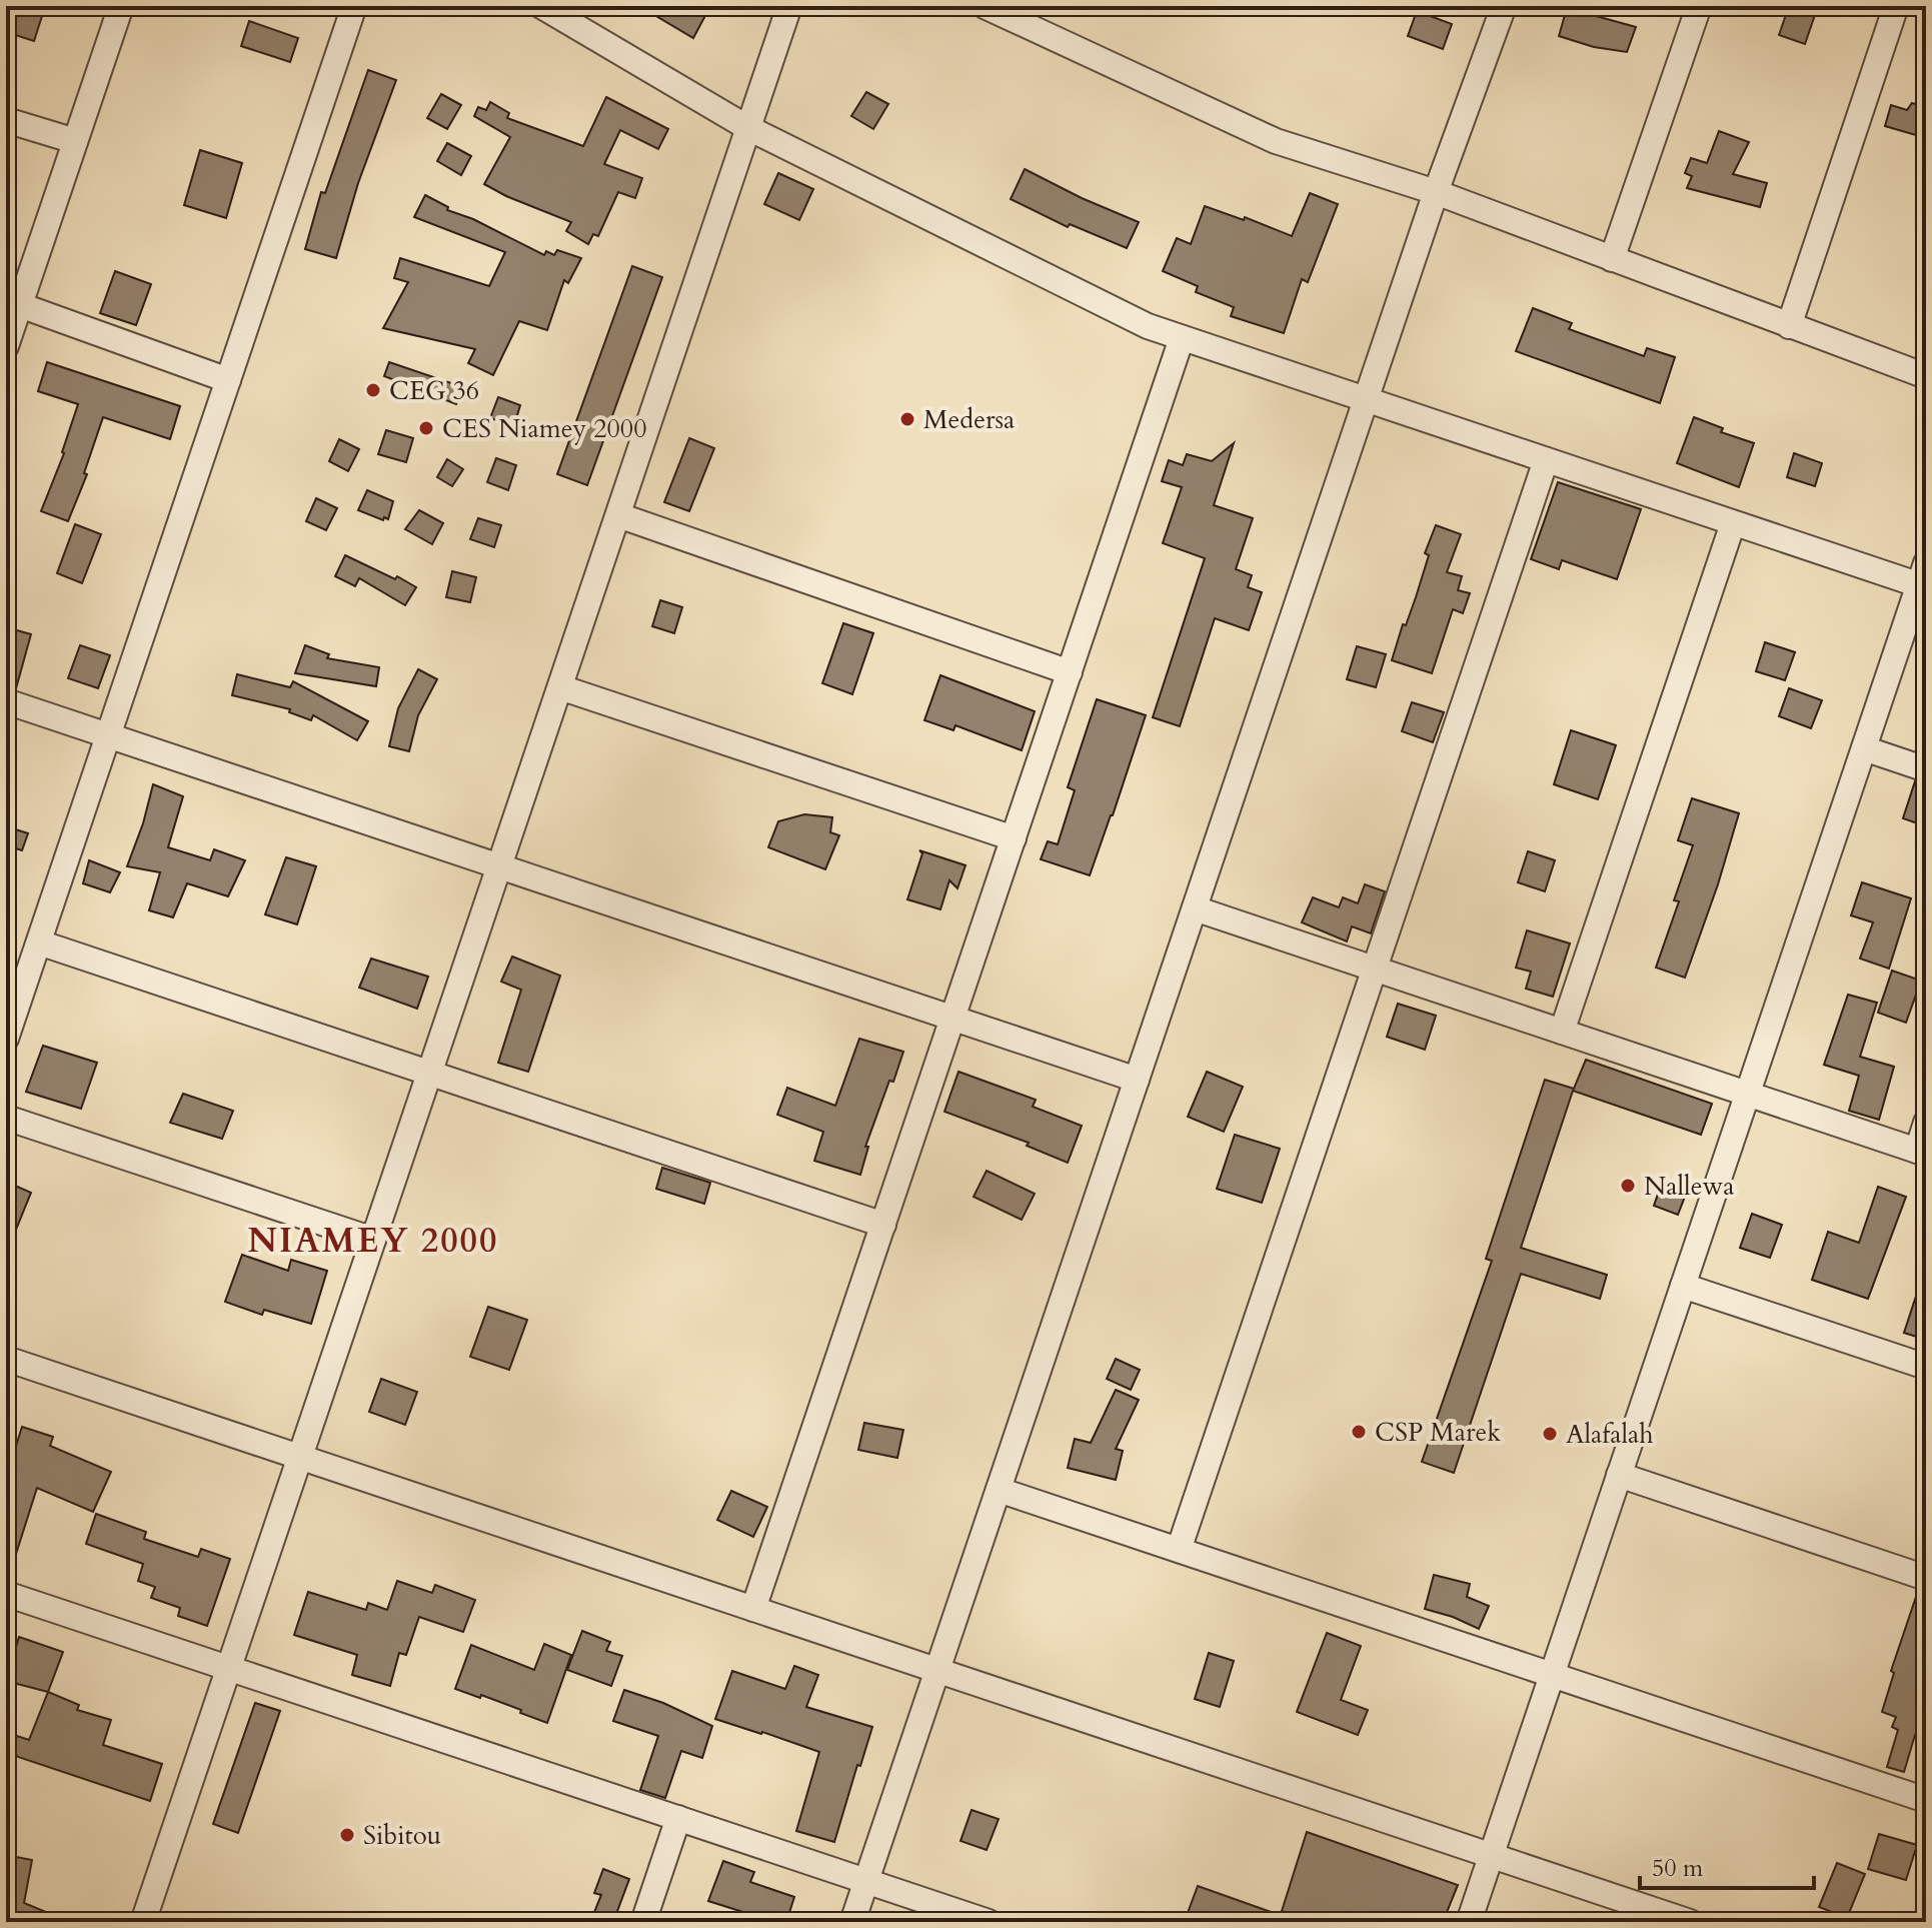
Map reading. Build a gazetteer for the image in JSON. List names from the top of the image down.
{
  "districts": ["NIAMEY 2000"],
  "places": [
    "CEG 36",
    "Medersa",
    "CES Niamey 2000",
    "Nallewa",
    "CSP Marek",
    "Alafalah",
    "Sibitou"
  ],
  "scale_bar": "50 m"
}
